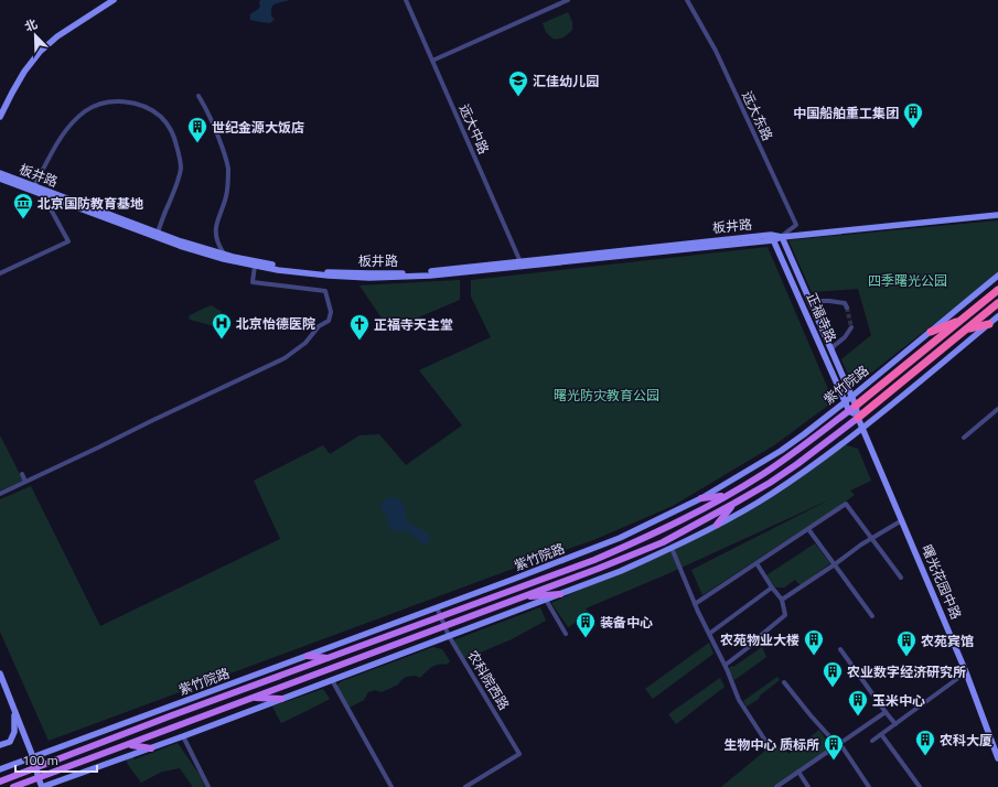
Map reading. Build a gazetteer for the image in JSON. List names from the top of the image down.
{
  "streets": {
    "highway": ["紫竹院路"],
    "street": [
      "远大东路",
      "远大中路",
      "板井路",
      "正福寺路",
      "曙光花园中路",
      "农科院西路"
    ]
  },
  "crossings": [
    ["远大东路", "板井路"],
    ["远大东路", "正福寺路"],
    ["远大中路", "板井路"],
    ["板井路", "正福寺路"],
    ["正福寺路", "紫竹院路"],
    ["正福寺路", "曙光花园中路"],
    ["紫竹院路", "曙光花园中路"],
    ["紫竹院路", "农科院西路"]
  ],
  "parks": ["四季曙光公园", "曙光防灾教育公园"],
  "places": {
    "school or university": ["汇佳幼儿园"],
    "building": [
      "中国船舶重工集团",
      "世纪金源大饭店",
      "装备中心",
      "农苑物业大楼",
      "农苑宾馆",
      "农业数字经济研究所",
      "玉米中心",
      "农科大厦",
      "生物中心 质标所"
    ],
    "museum": ["北京国防教育基地"],
    "hospital": ["北京怡德医院"],
    "church": ["正福寺天主堂"]
  },
  "scale_bar": "100 m",
  "north": "top left"
}
